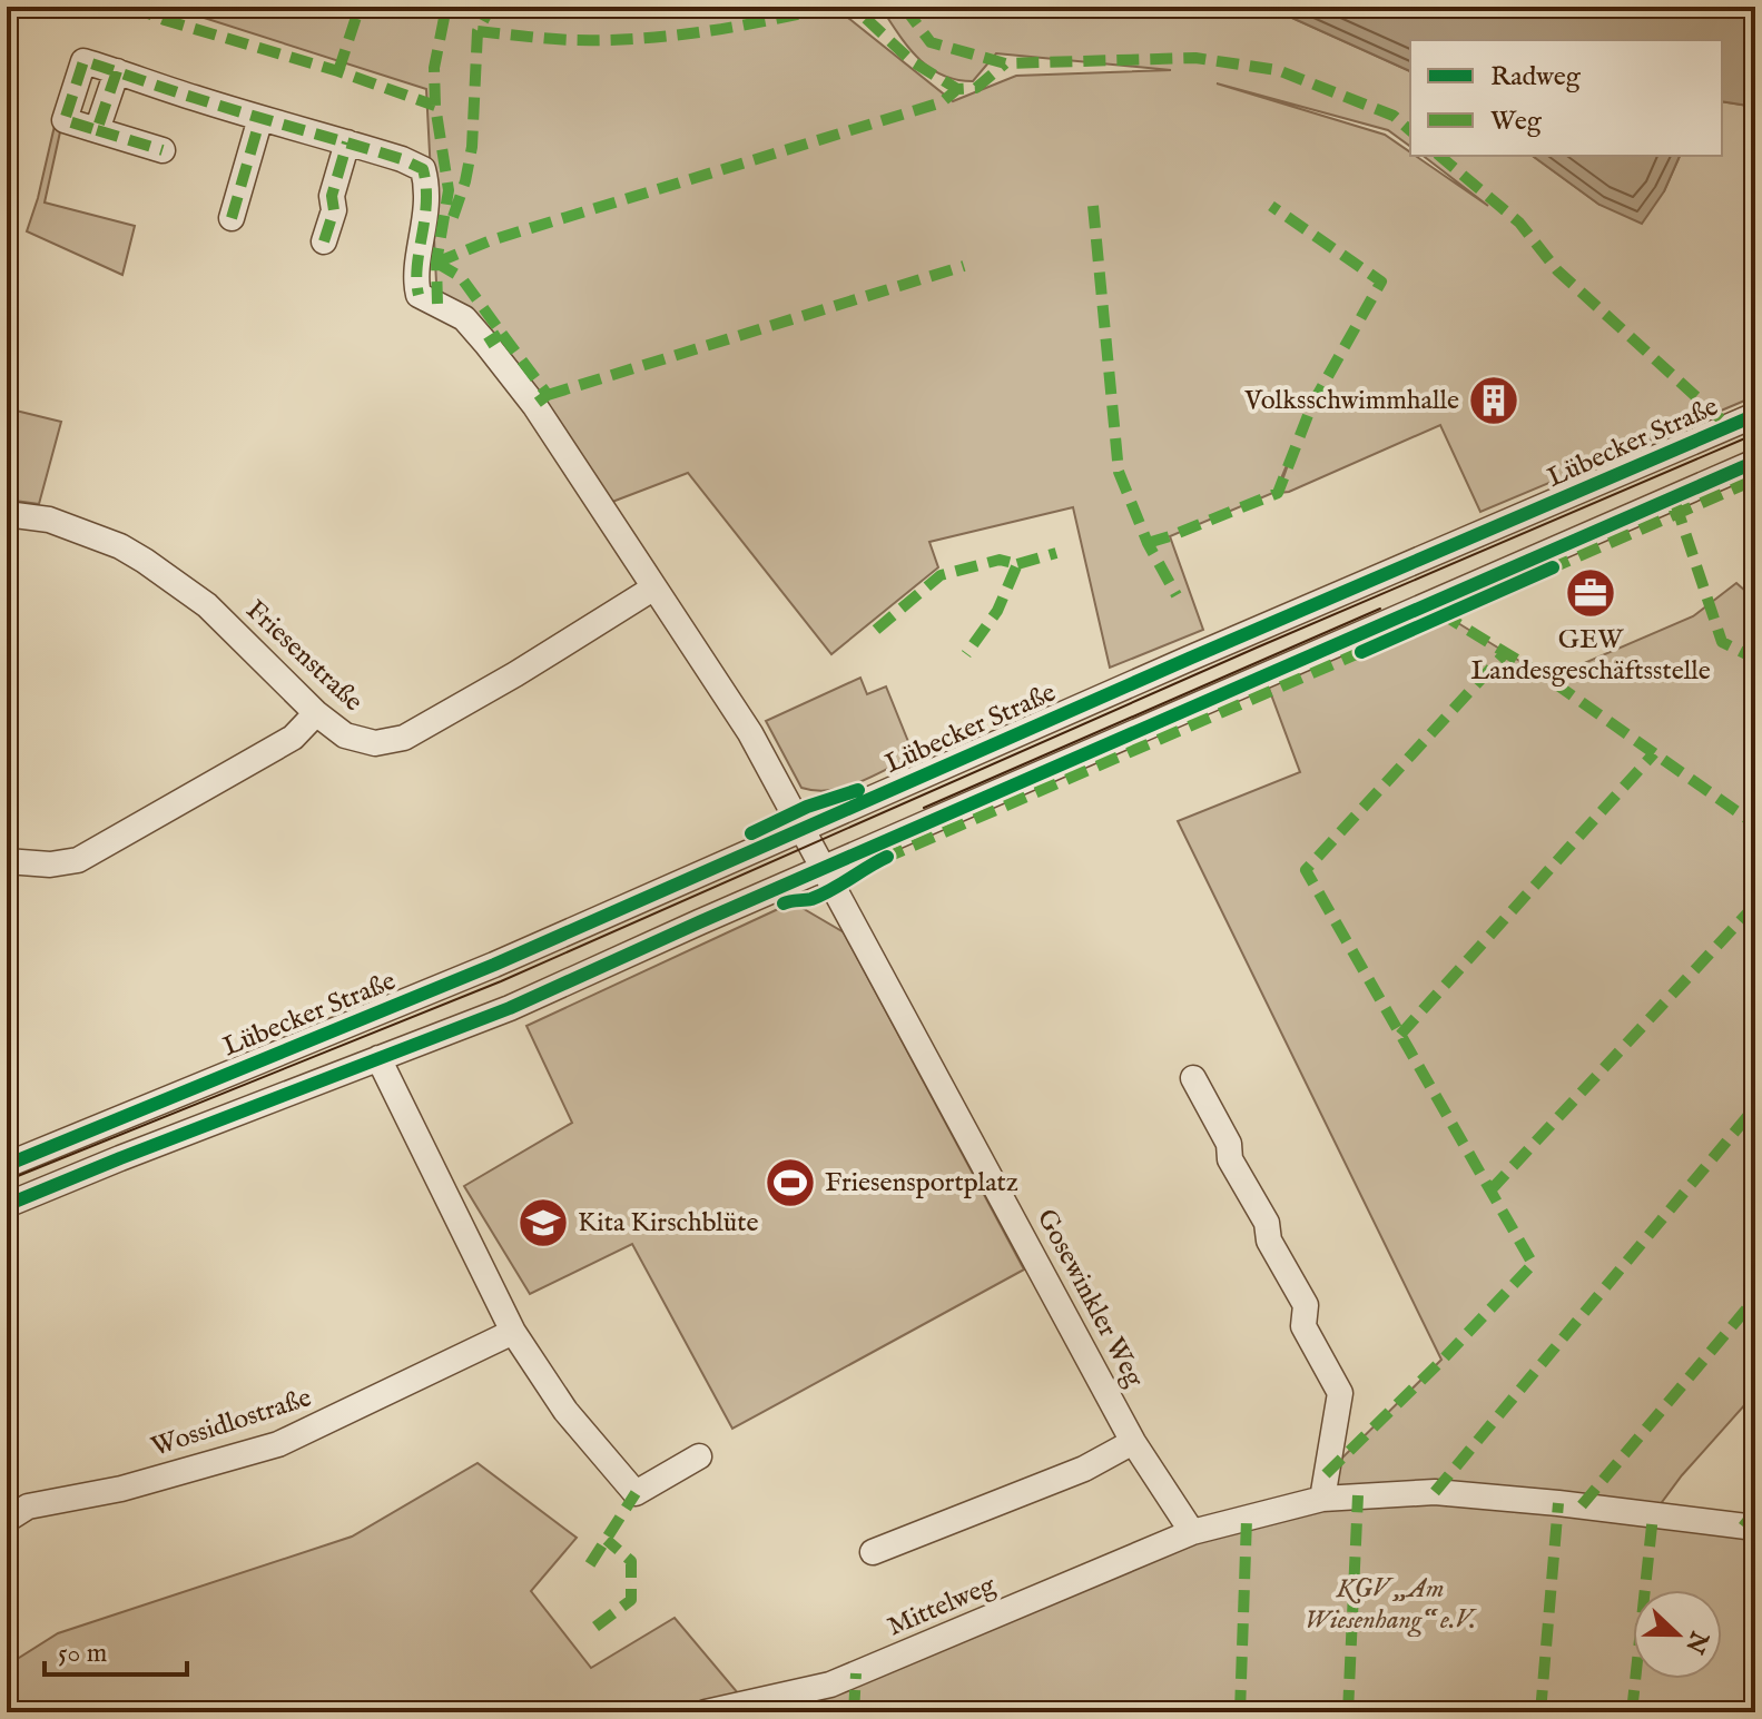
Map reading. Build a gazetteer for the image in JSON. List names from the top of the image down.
{
  "streets": {
    "street": [
      "Lübecker Straße",
      "Friesenstraße",
      "Gosewinkler Weg",
      "Wossidlostraße",
      "Mittelweg"
    ]
  },
  "crossings": [
    ["Lübecker Straße", "Gosewinkler Weg"],
    ["Gosewinkler Weg", "Mittelweg"]
  ],
  "parks": ["KGV „Am Wiesenhang“ e.V."],
  "places": {
    "building": ["Volksschwimmhalle"],
    "office": ["GEW Landesgeschäftsstelle"],
    "sports": ["Friesensportplatz"],
    "school or university": ["Kita Kirschblüte"]
  },
  "legend": ["Radweg", "Weg"],
  "scale_bar": "50 m",
  "north": "right"
}
